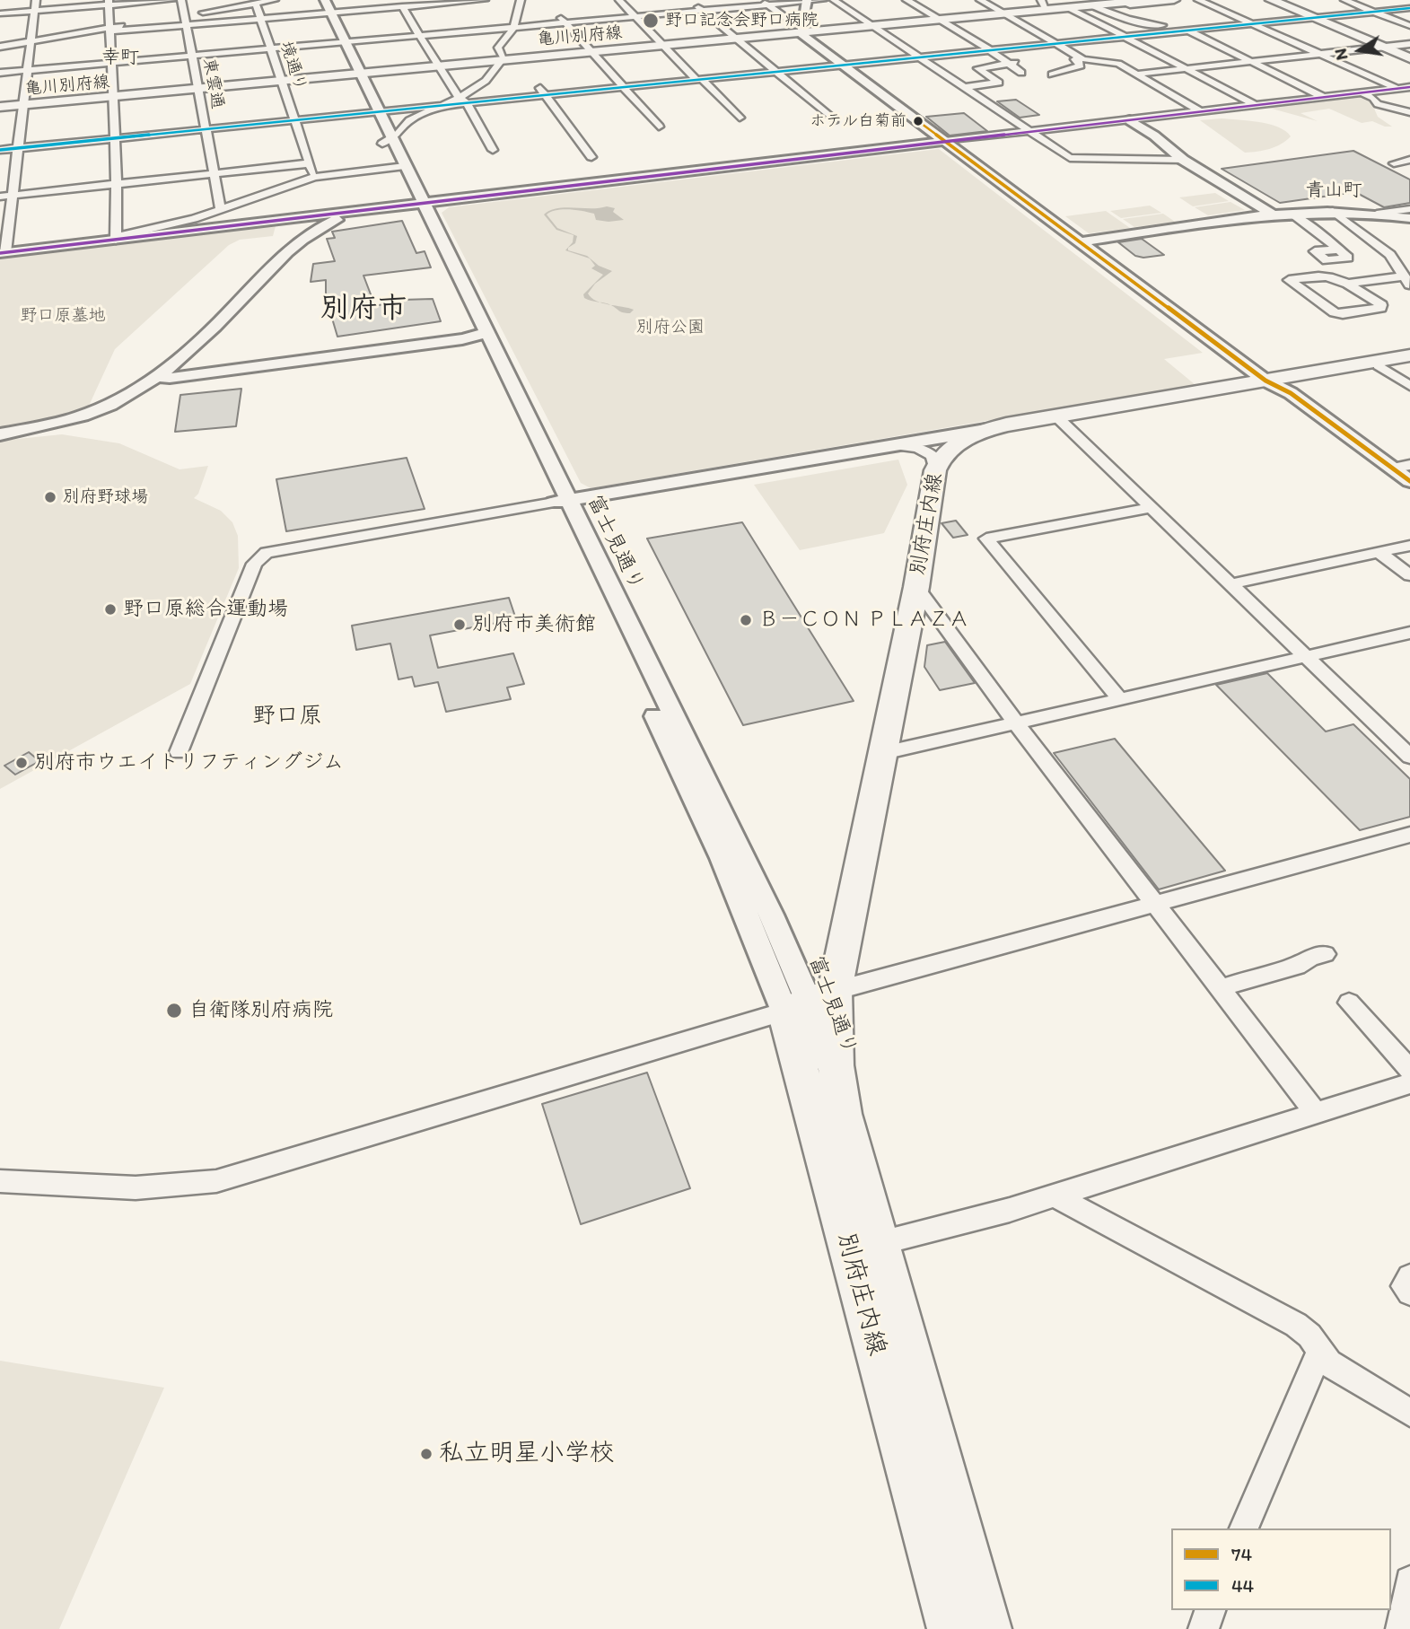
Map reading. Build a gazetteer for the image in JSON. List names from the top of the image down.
{
  "streets": {
    "main road": ["亀川別府線", "別府庄内線"],
    "street": ["境通り", "東雲通", "富士見通り"]
  },
  "crossings": [
    ["亀川別府線", "境通り"],
    ["亀川別府線", "東雲通"],
    ["亀川別府線", "富士見通り"],
    ["別府庄内線", "富士見通り"]
  ],
  "districts": [
    "幸町",
    "青山町",
    "別府市",
    "野口原"
  ],
  "parks": ["野口原墓地", "別府公園"],
  "places": [
    "野口記念会野口病院",
    "ホテル白菊前",
    "別府野球場",
    "野口原総合運動場",
    "Ｂ－ＣＯＮ ＰＬＡＺＡ",
    "別府市美術館",
    "別府市ウエイトリフティングジム",
    "自衛隊別府病院",
    "私立明星小学校"
  ],
  "lines": ["transit line 44", "transit line 74"],
  "legend": ["74", "44"],
  "north": "left"
}
